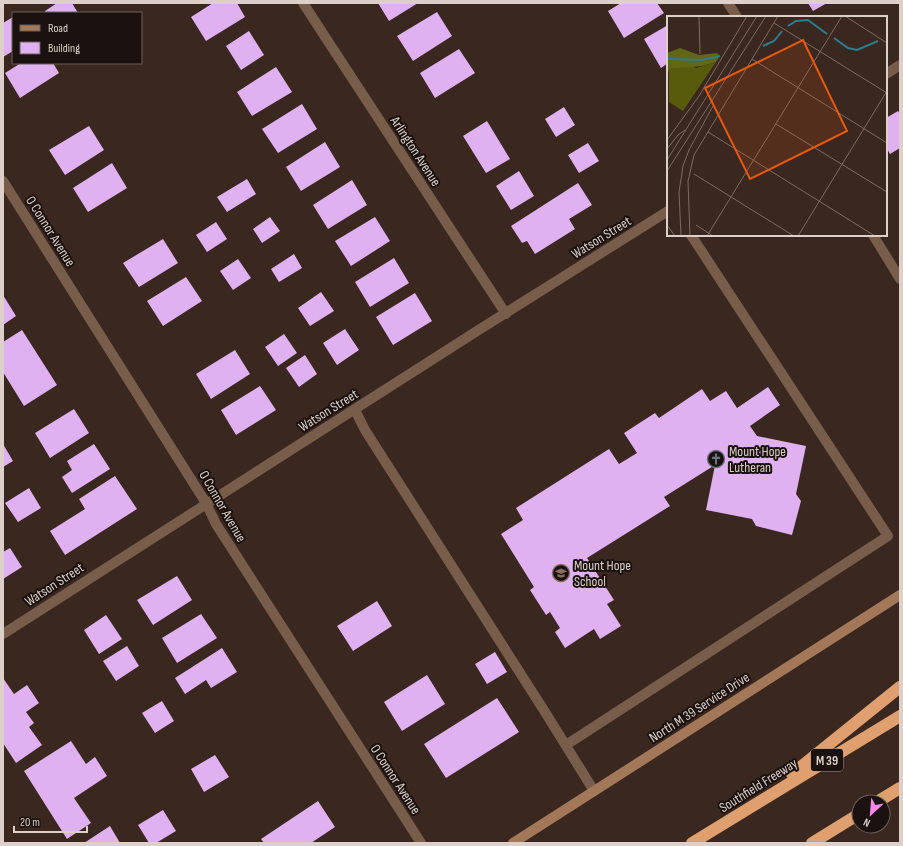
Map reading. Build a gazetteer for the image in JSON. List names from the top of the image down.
{
  "streets": {
    "highway": ["M 39", "Southfield Freeway"],
    "main road": ["North M 39 Service Drive"],
    "street": ["Arlington Avenue", "O Connor Avenue", "Watson Street"]
  },
  "crossings": [
    ["Arlington Avenue", "Watson Street"],
    ["O Connor Avenue", "Watson Street"]
  ],
  "places": {
    "church": ["Mount Hope Lutheran"],
    "school or university": ["Mount Hope School"]
  },
  "legend": ["Road", "Building"],
  "scale_bar": "20 m",
  "north": "bottom left"
}
